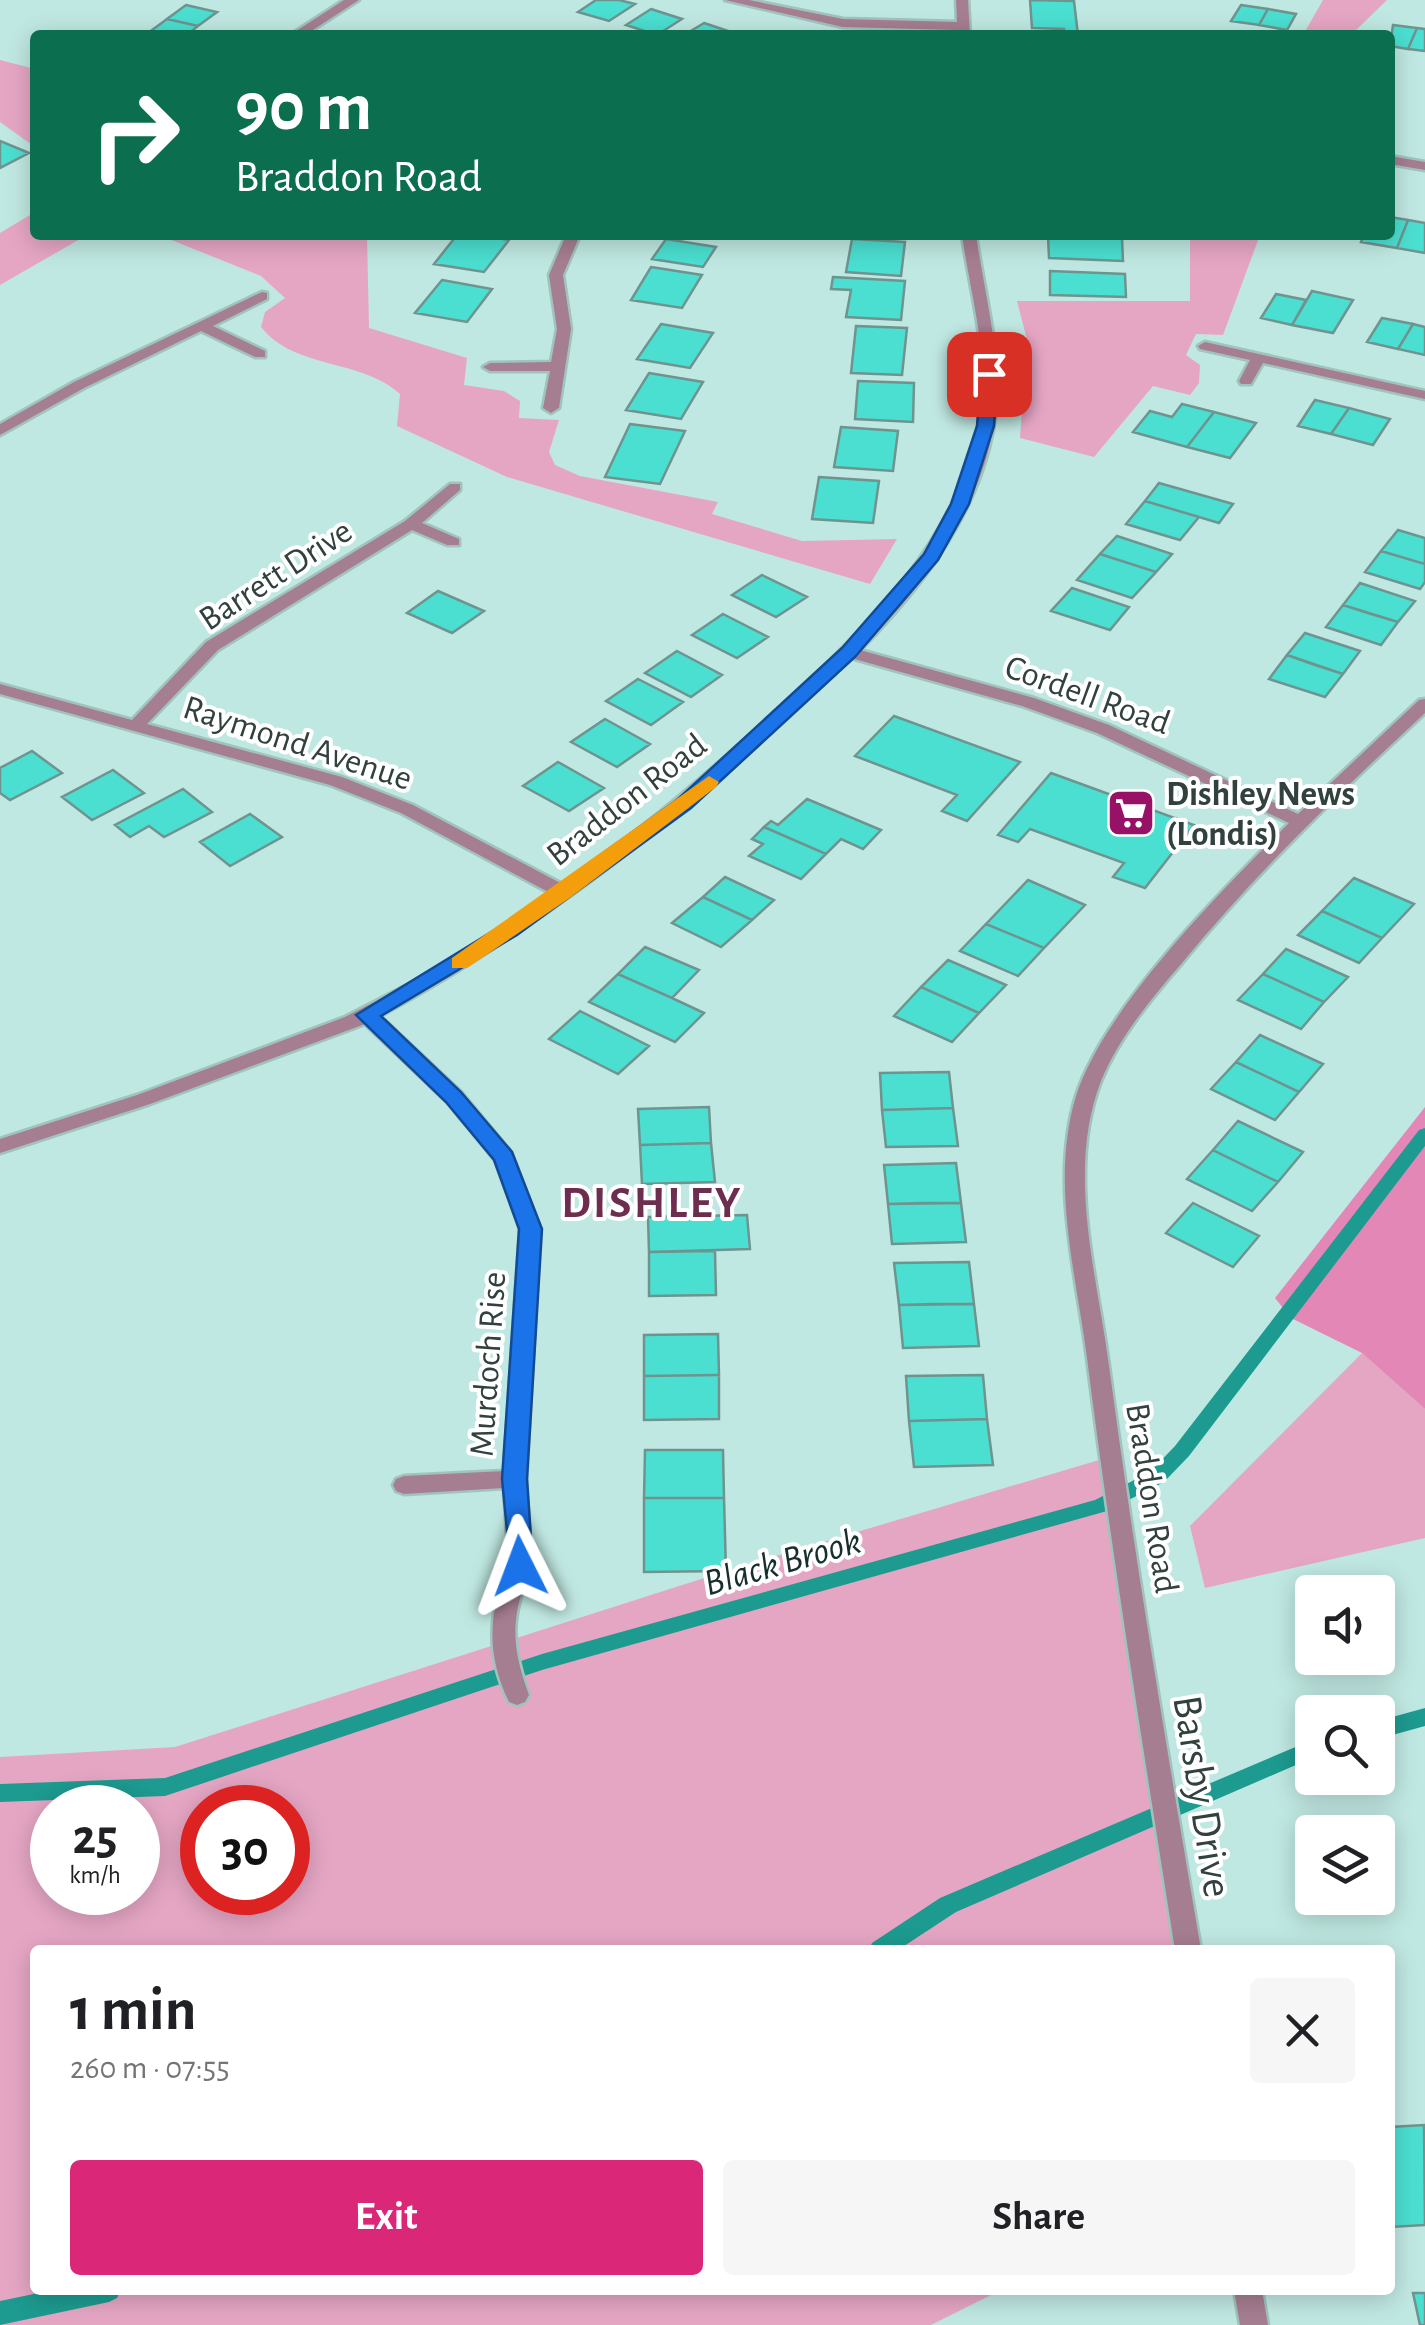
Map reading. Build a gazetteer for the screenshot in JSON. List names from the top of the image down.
{
  "streets": {
    "street": [
      "Barrett Drive",
      "Cordell Road",
      "Raymond Avenue",
      "Braddon Road",
      "Murdoch Rise",
      "Barsby Drive"
    ]
  },
  "crossings": [
    ["Barrett Drive", "Raymond Avenue"],
    ["Cordell Road", "Braddon Road"],
    ["Raymond Avenue", "Braddon Road"],
    ["Braddon Road", "Murdoch Rise"],
    ["Braddon Road", "Barsby Drive"]
  ],
  "districts": ["DISHLEY"],
  "water": ["Black Brook"],
  "places": {
    "supermarket": ["Dishley News (Londis)"]
  },
  "page": {
    "turn": ["90 m", "Braddon Road"],
    "speed": "25 km/h",
    "limit": "30",
    "heading": ["1 min", "260 m · 07:55"],
    "buttons": ["Exit", "Share"]
  }
}
